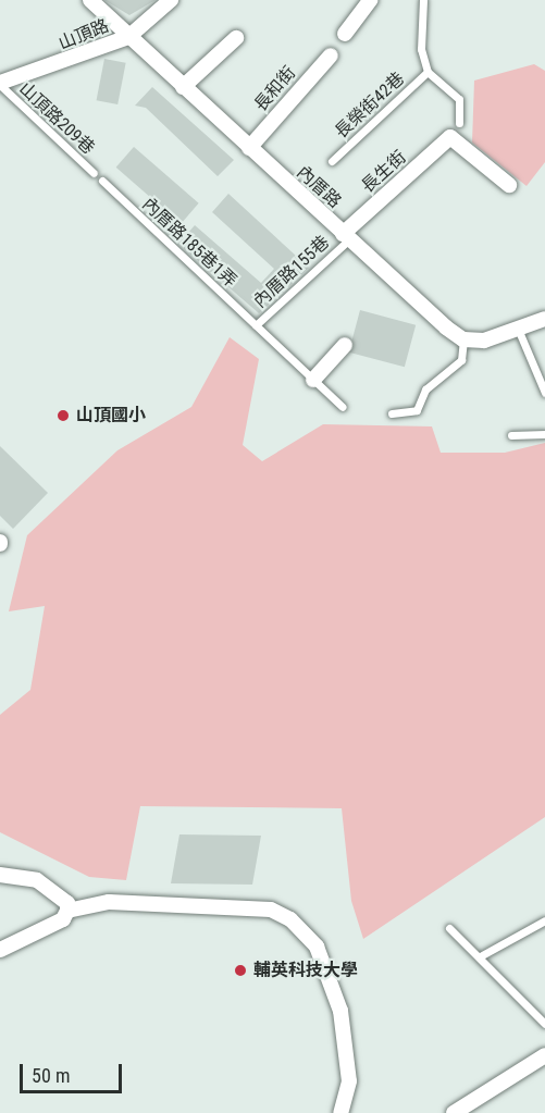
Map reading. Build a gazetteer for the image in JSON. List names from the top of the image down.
{
  "streets": {
    "street": [
      "山頂路",
      "長和街",
      "長生街",
      "內厝路"
    ],
    "lane": [
      "長榮街42巷",
      "山頂路209巷",
      "內厝路185巷1弄",
      "內厝路155巷"
    ]
  },
  "crossings": [
    ["山頂路", "山頂路209巷"],
    ["山頂路", "內厝路"],
    ["長和街", "內厝路"],
    ["長生街", "內厝路"],
    ["長生街", "內厝路155巷"],
    ["內厝路", "內厝路155巷"],
    ["內厝路185巷1弄", "內厝路155巷"]
  ],
  "places": ["山頂國小", "輔英科技大學"],
  "scale_bar": "50 m"
}
